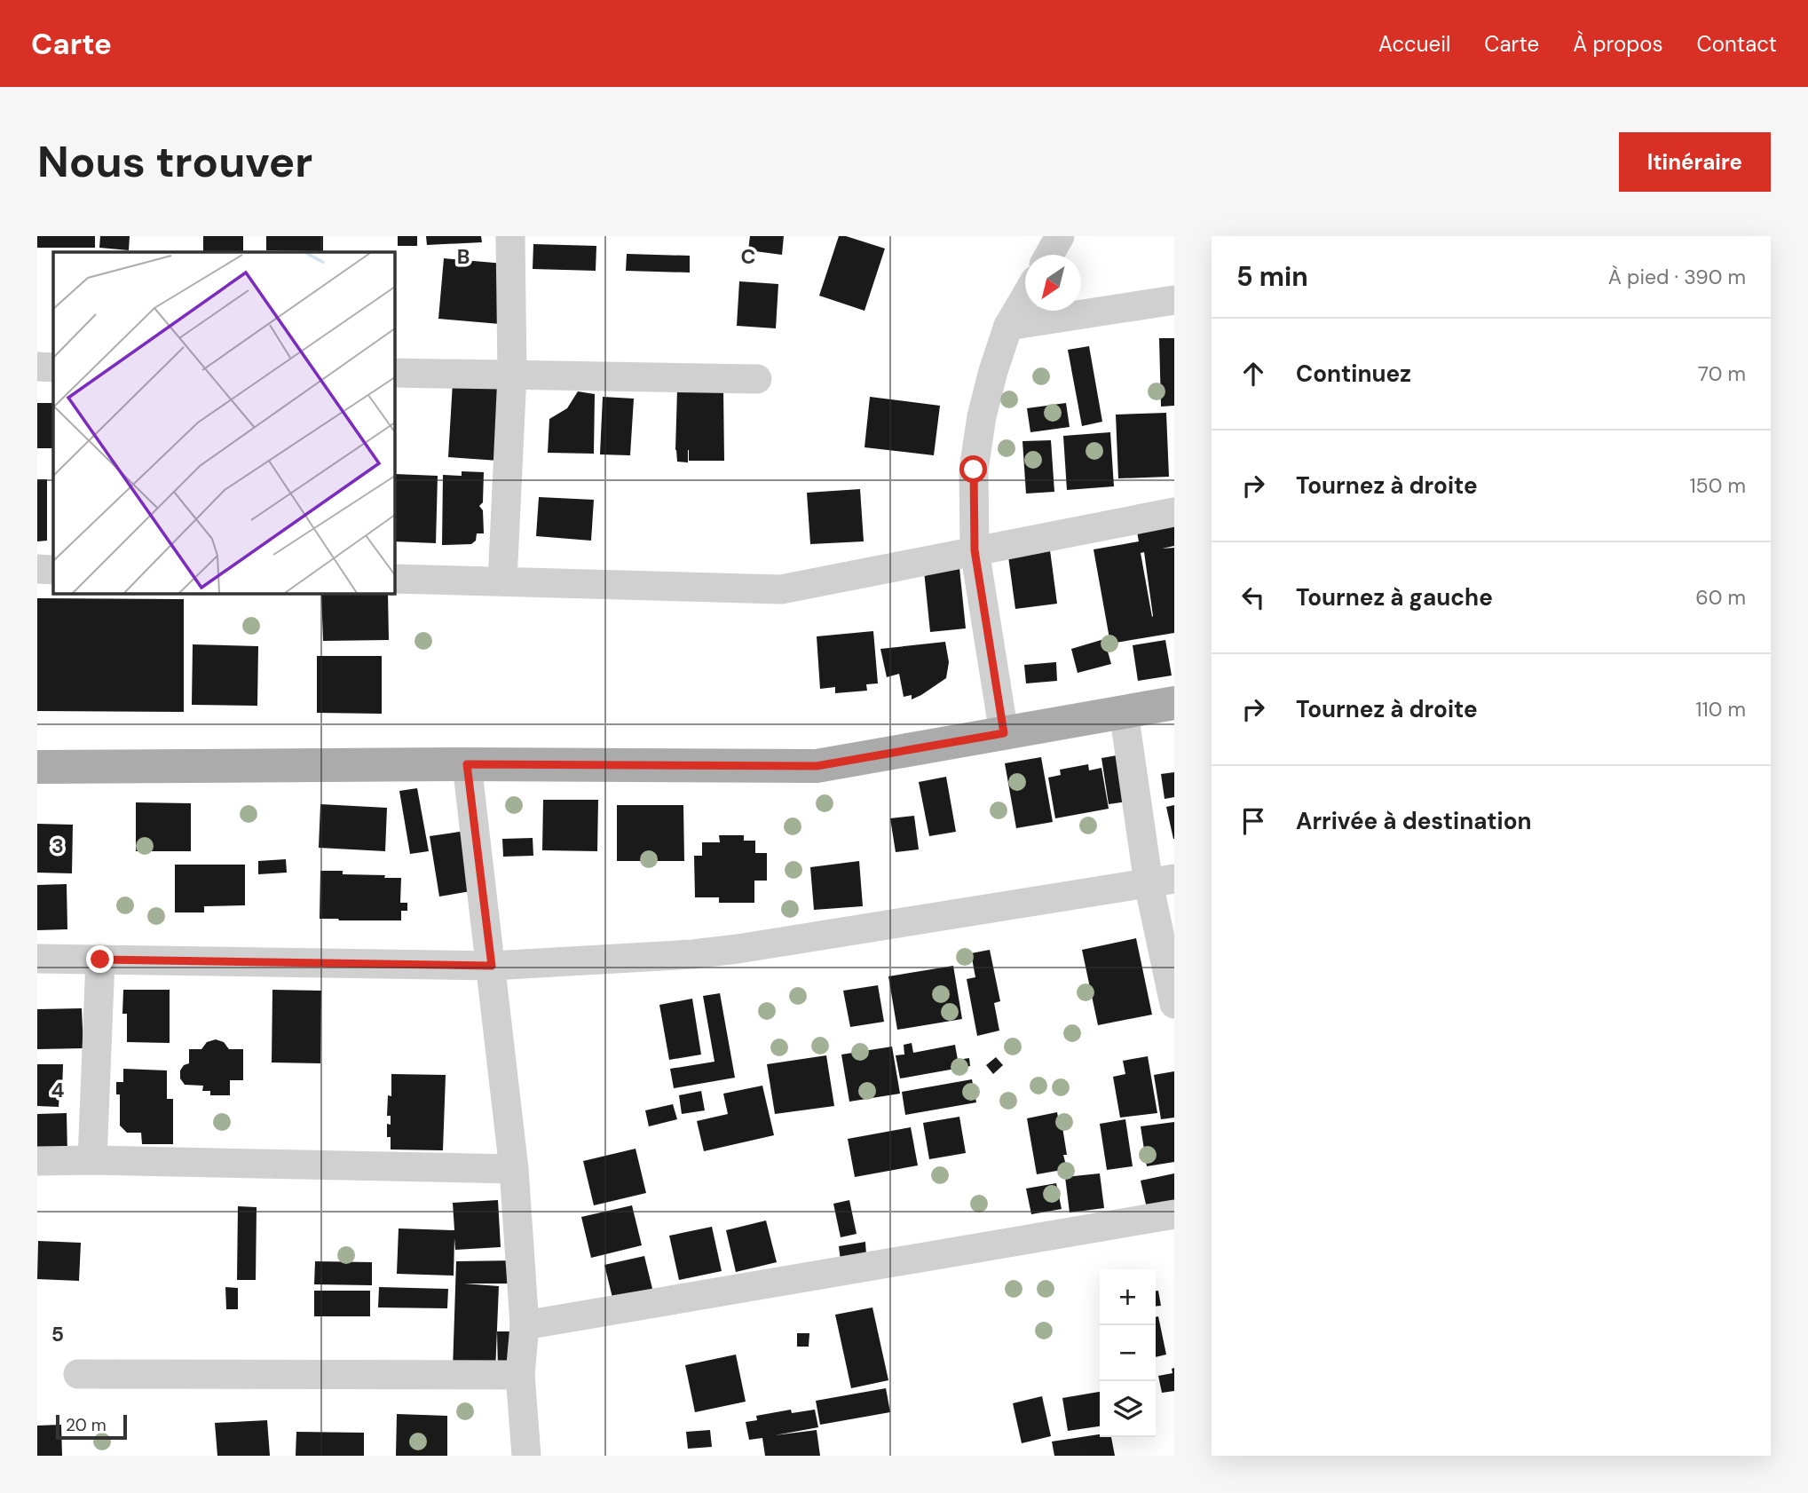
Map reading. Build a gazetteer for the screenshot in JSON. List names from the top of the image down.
{
  "scale_bar": "20 m",
  "north": "bottom left",
  "page": {
    "header": "Carte",
    "nav": [
      "Accueil",
      "Carte",
      "À propos",
      "Contact"
    ],
    "buttons": "Itinéraire",
    "title": "Nous trouver",
    "heading": ["5 min", "À pied · 390 m"],
    "list": [
      ["Continuez", "70 m"],
      ["Tournez à droite", "150 m"],
      ["Tournez à gauche", "60 m"],
      ["Tournez à droite", "110 m"],
      "Arrivée à destination"
    ],
    "map_buttons": ["+", "−"],
    "scale": "20 m"
  },
  "grid": {
    "columns": ["B", "C"],
    "rows": ["3", "4", "5"]
  }
}
